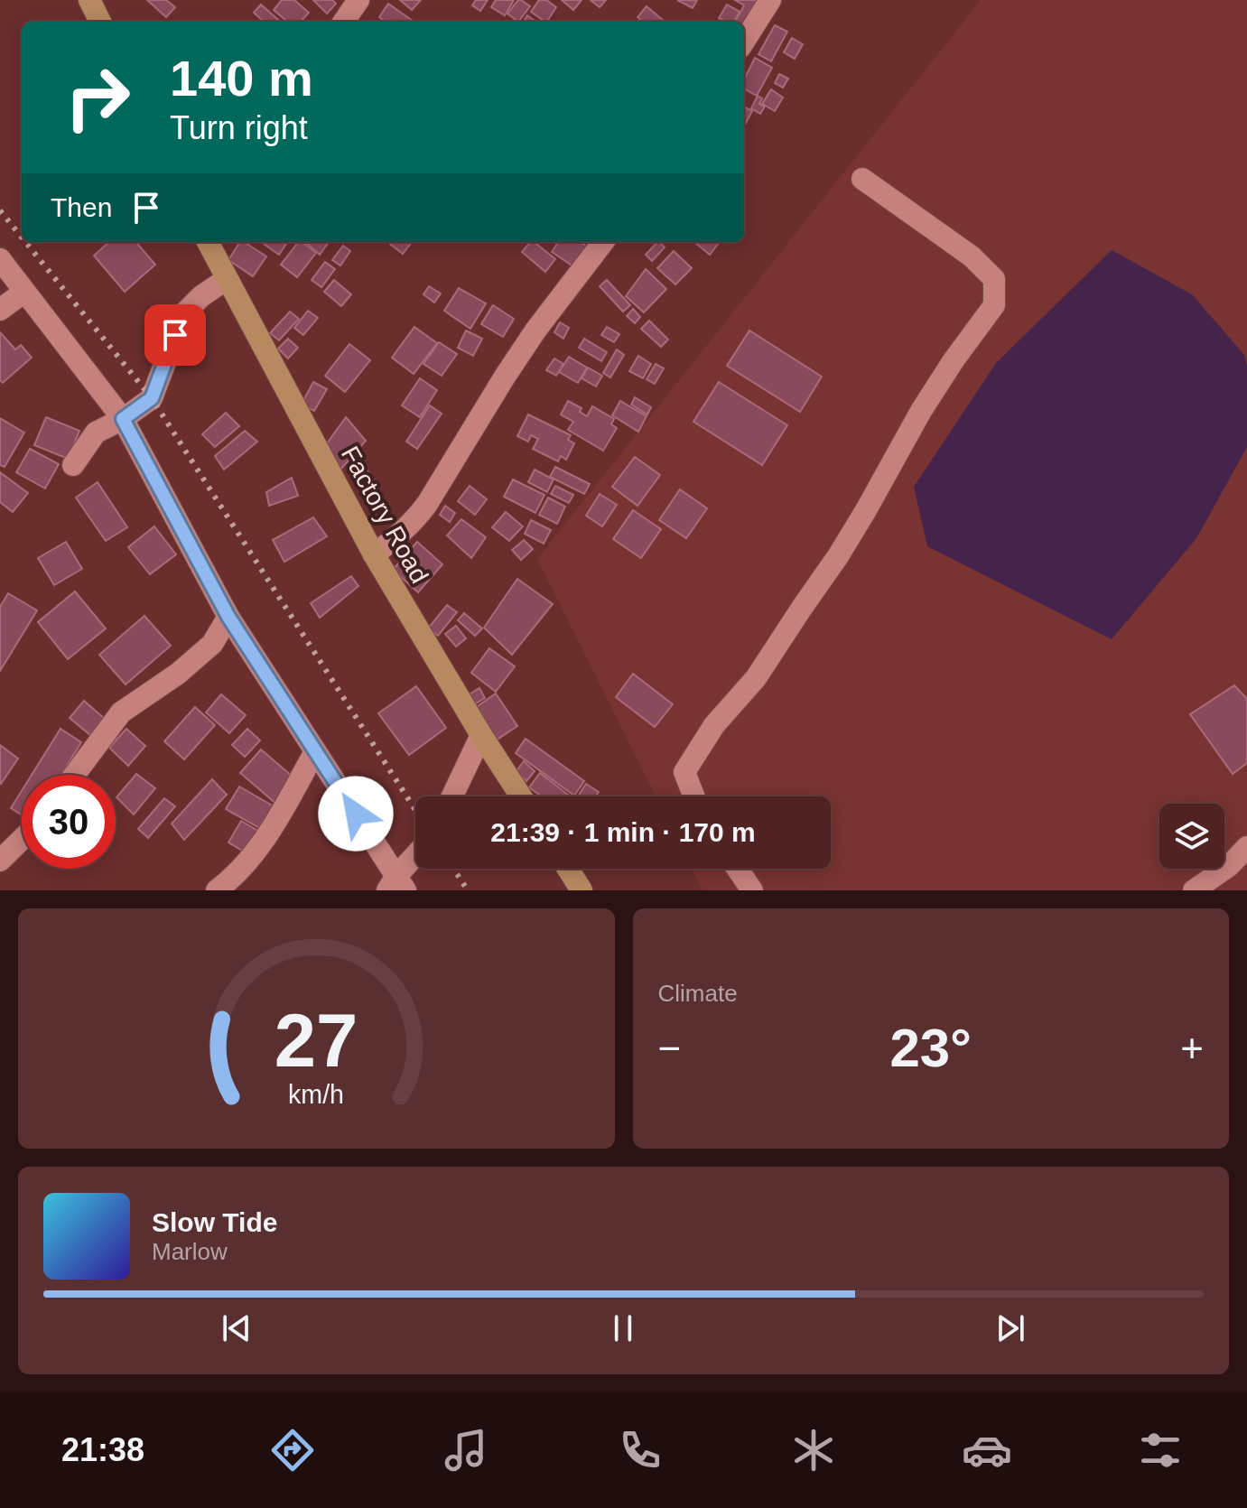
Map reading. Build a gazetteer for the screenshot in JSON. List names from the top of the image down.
{
  "streets": {
    "main road": ["Factory Road"]
  },
  "page": {
    "turn": ["140 m", "Turn right"],
    "then": "Then",
    "limit": "30",
    "trip": "21:39 · 1 min · 170 m",
    "tile": "Climate",
    "heat": ["−", "23°", "+"],
    "song": ["Slow Tide", "Marlow"],
    "tabs": "21:38",
    "gauge": ["27", "km/h"]
  }
}
